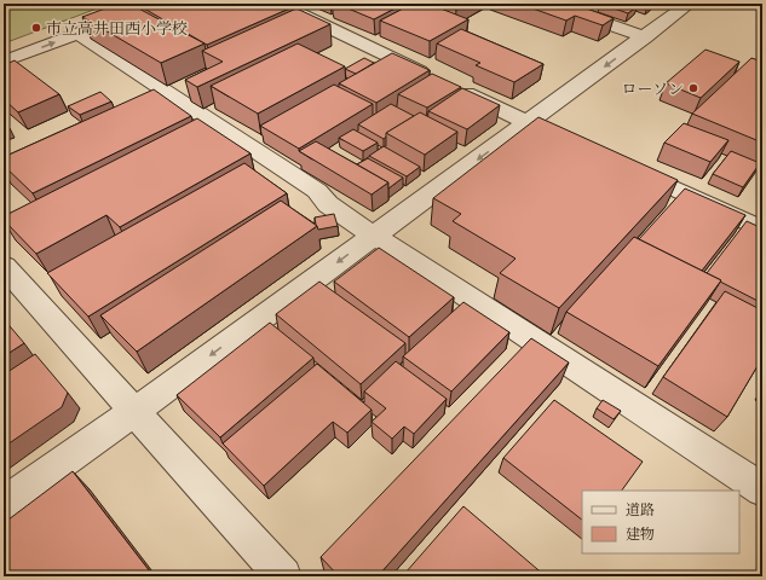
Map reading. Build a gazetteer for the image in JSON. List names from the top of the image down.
{
  "places": ["市立高井田西小学校", "ローソン"],
  "legend": ["道路", "建物"]
}
